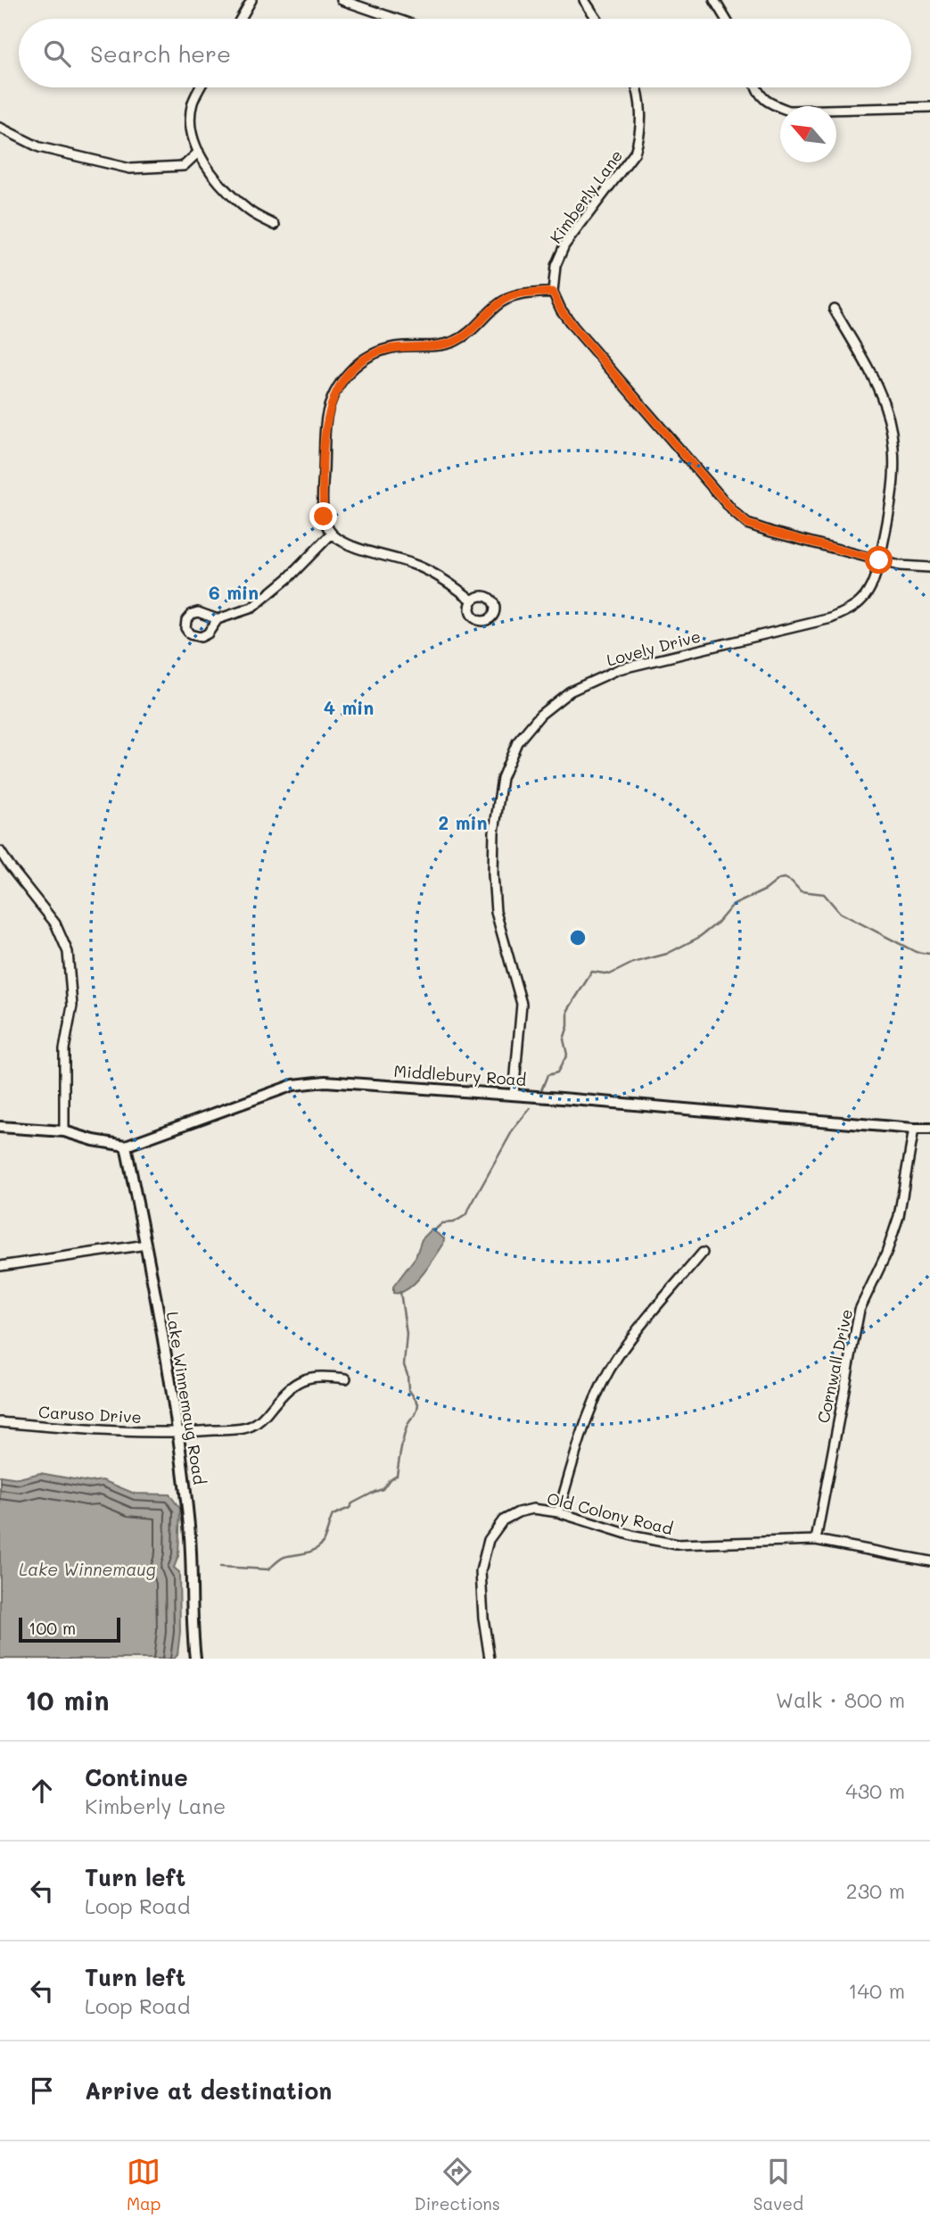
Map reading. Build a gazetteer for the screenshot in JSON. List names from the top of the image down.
{
  "streets": {
    "street": [
      "Kimberly Lane",
      "Lovely Drive",
      "Middlebury Road",
      "Cornwall Drive",
      "Lake Winnemaug Road",
      "Caruso Drive",
      "Old Colony Road"
    ]
  },
  "crossings": [
    ["Lovely Drive", "Middlebury Road"],
    ["Middlebury Road", "Cornwall Drive"],
    ["Middlebury Road", "Lake Winnemaug Road"],
    ["Cornwall Drive", "Old Colony Road"],
    ["Lake Winnemaug Road", "Caruso Drive"]
  ],
  "water": ["Lake Winnemaug"],
  "scale_bar": "100 m",
  "north": "top left",
  "page": {
    "search": "Search here",
    "scale": "100 m",
    "heading": ["10 min", "Walk · 800 m"],
    "list": [
      ["Continue", "Kimberly Lane", "430 m"],
      ["Turn left", "Loop Road", "230 m"],
      ["Turn left", "Loop Road", "140 m"],
      "Arrive at destination"
    ],
    "nav": ["Map", "Directions", "Saved"]
  },
  "rings": ["6 min", "4 min", "2 min"]
}
